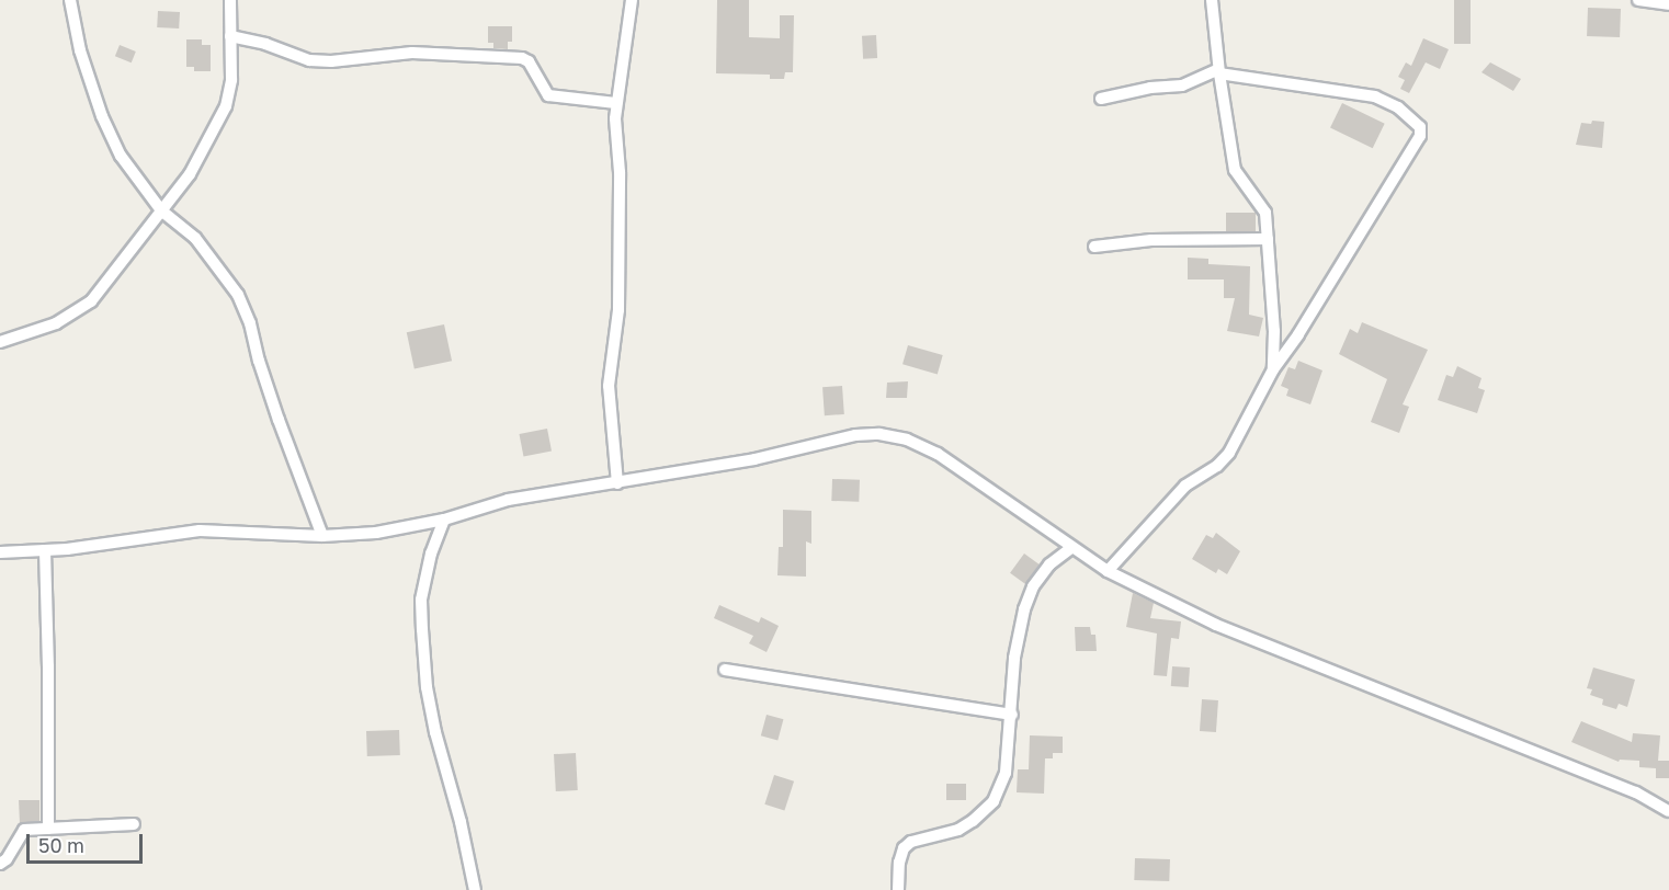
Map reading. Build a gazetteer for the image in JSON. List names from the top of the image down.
{
  "scale_bar": "50 m"
}
